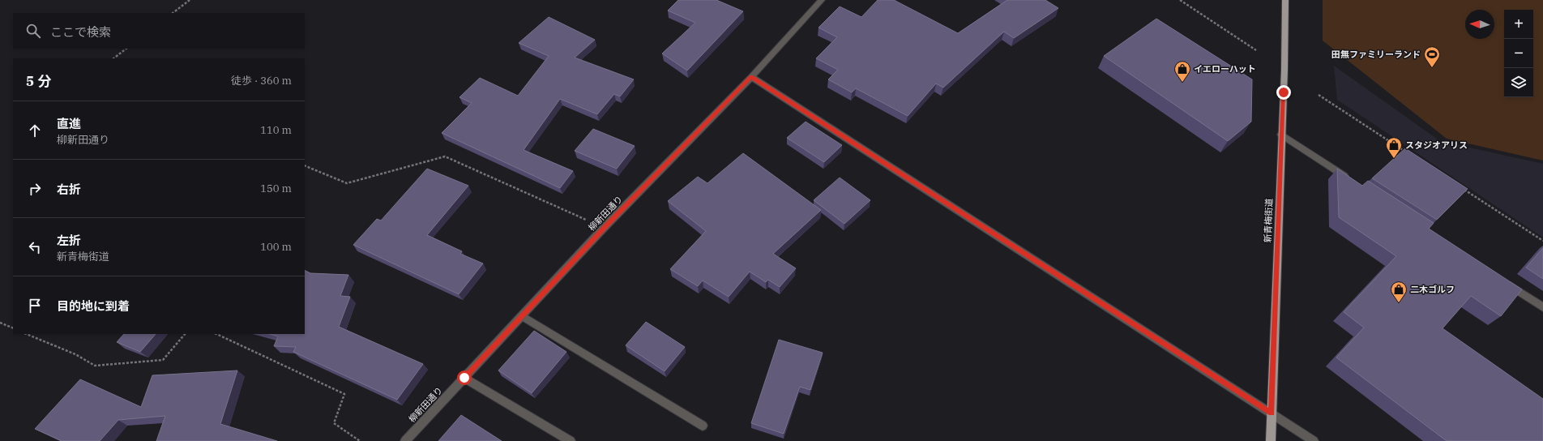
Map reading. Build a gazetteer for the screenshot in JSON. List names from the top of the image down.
{
  "streets": {
    "main road": ["新青梅街道"],
    "street": ["柳新田通り"]
  },
  "places": {
    "sports": ["田無ファミリーランド"],
    "shop": ["イエローハット", "スタジオアリス", "二木ゴルフ"]
  },
  "north": "left",
  "page": {
    "map_buttons": ["+", "−"],
    "search": "ここで検索",
    "heading": ["5 分", "徒歩 · 360 m"],
    "list": [
      ["直進", "柳新田通り", "110 m"],
      ["右折", "150 m"],
      ["左折", "新青梅街道", "100 m"],
      "目的地に到着"
    ]
  }
}
